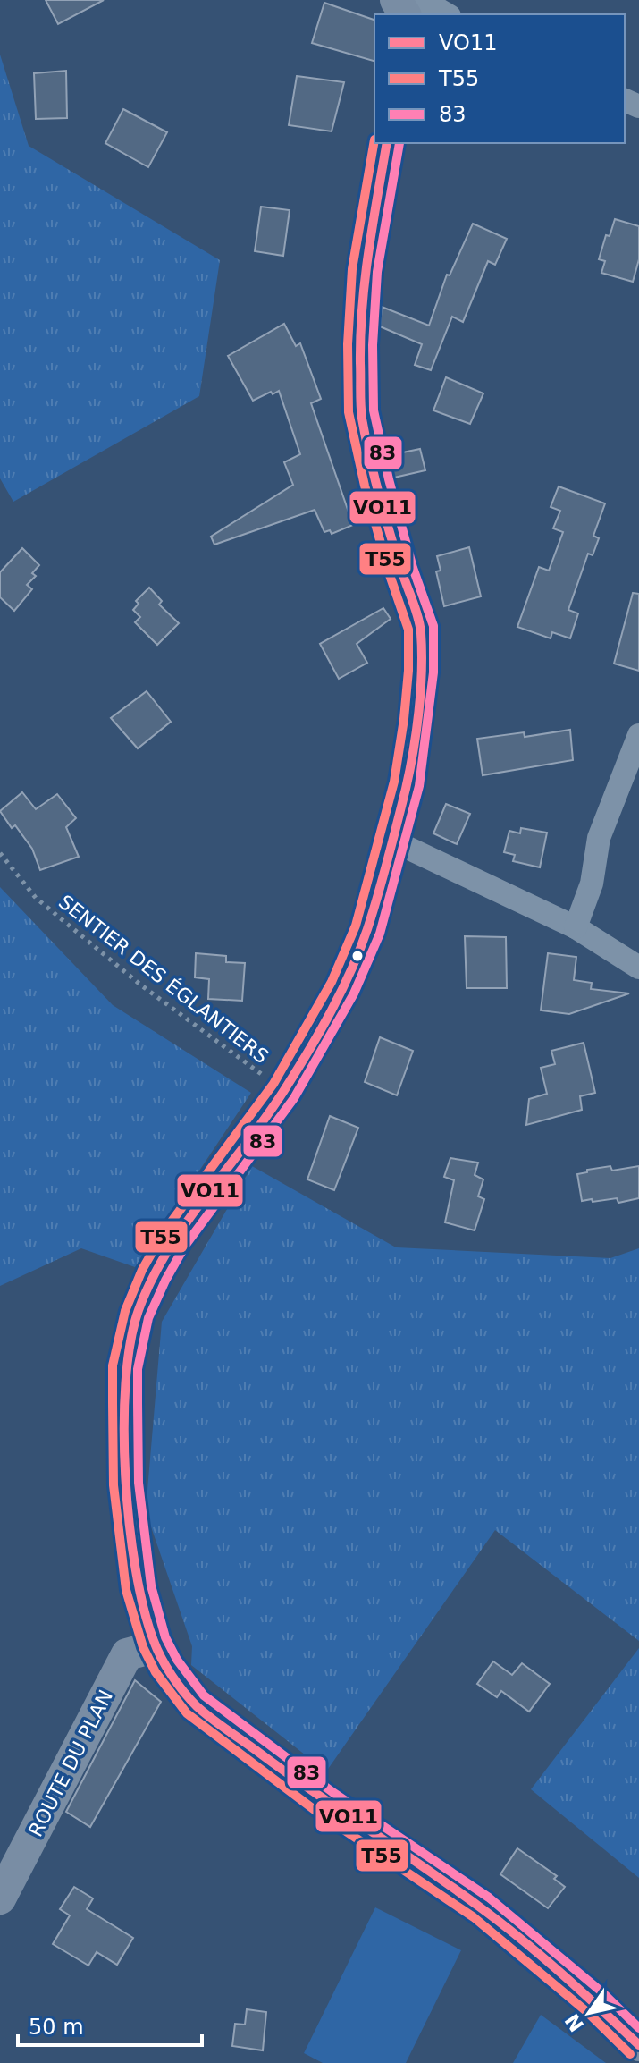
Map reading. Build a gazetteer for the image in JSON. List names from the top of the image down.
{
  "streets": {
    "main road": ["ROUTE DU PLAN"],
    "path": ["SENTIER DES ÉGLANTIERS"]
  },
  "lines": ["transit line T55", "transit line VO11", "transit line 83"],
  "legend": ["VO11", "T55", "83"],
  "scale_bar": "50 m",
  "north": "bottom left"
}
